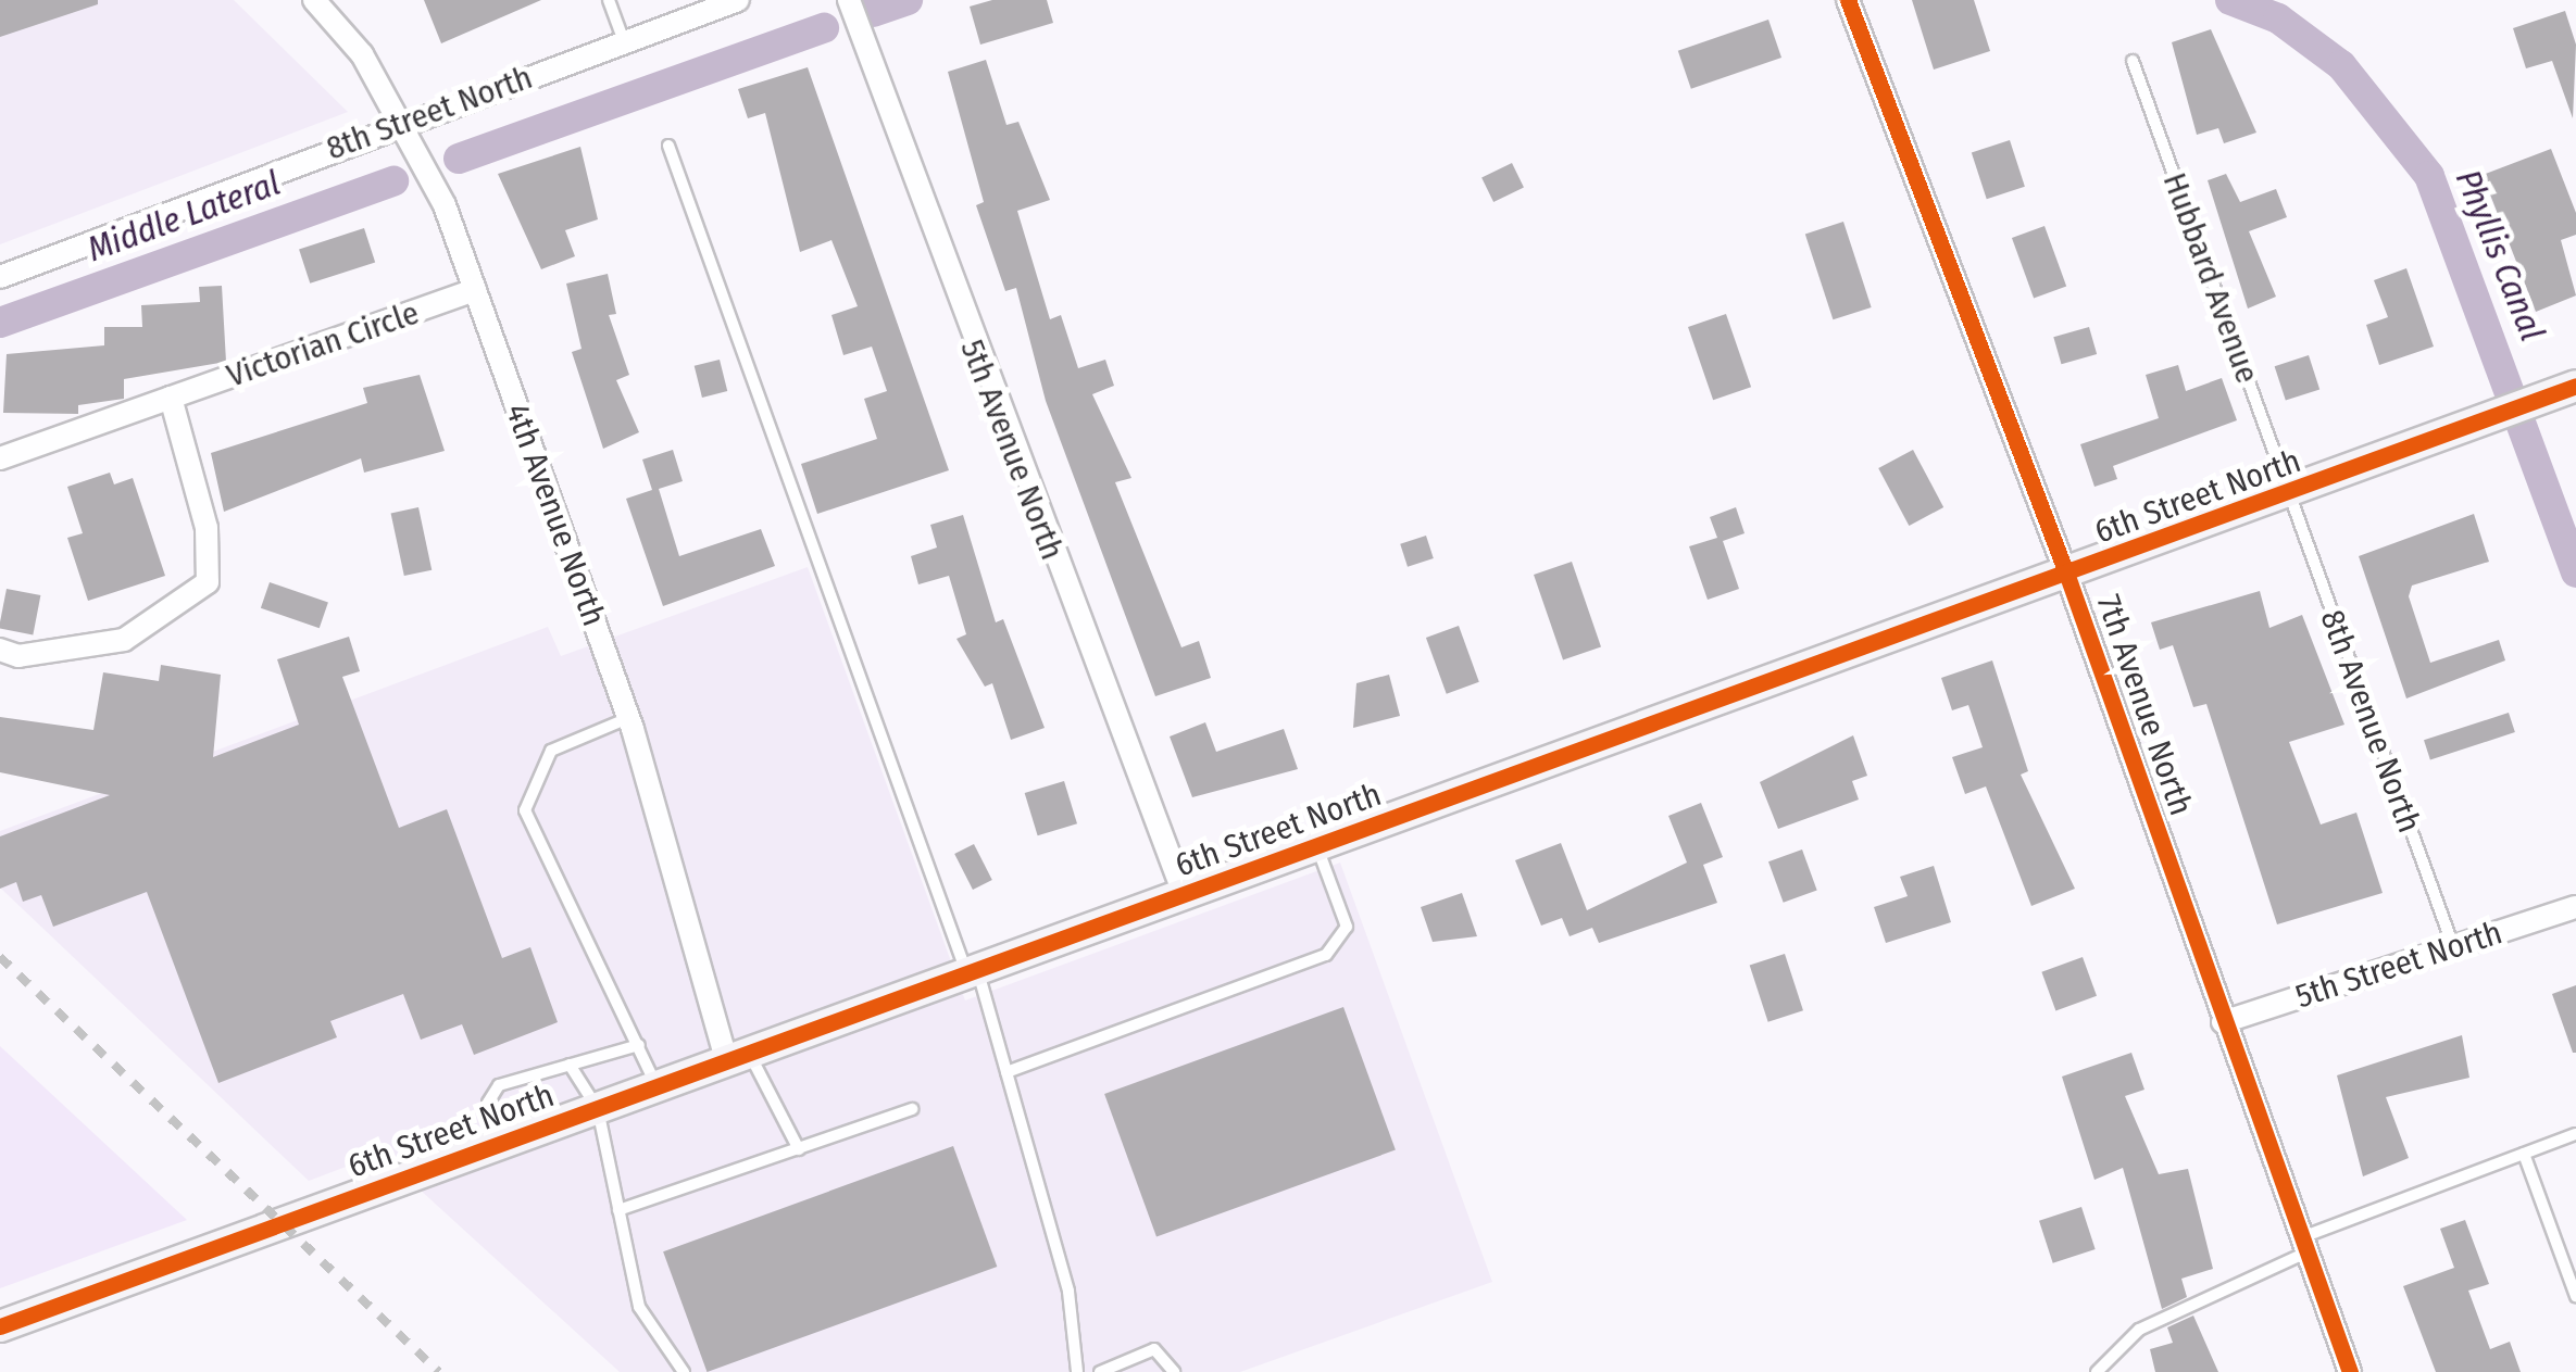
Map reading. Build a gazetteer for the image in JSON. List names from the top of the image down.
{
  "streets": {
    "street": [
      "8th Street North",
      "Victorian Circle",
      "5th Avenue North",
      "6th Street North",
      "4th Avenue North",
      "7th Avenue North",
      "5th Street North"
    ],
    "lane": ["Hubbard Avenue", "8th Avenue North"]
  },
  "crossings": [
    ["8th Street North", "4th Avenue North"],
    ["Hubbard Avenue", "6th Street North"],
    ["Hubbard Avenue", "8th Avenue North"],
    ["Victorian Circle", "4th Avenue North"],
    ["5th Avenue North", "6th Street North"],
    ["6th Street North", "4th Avenue North"],
    ["6th Street North", "7th Avenue North"],
    ["6th Street North", "8th Avenue North"],
    ["7th Avenue North", "5th Street North"],
    ["8th Avenue North", "5th Street North"]
  ],
  "water": ["Middle Lateral", "Phyllis Canal"]
}
